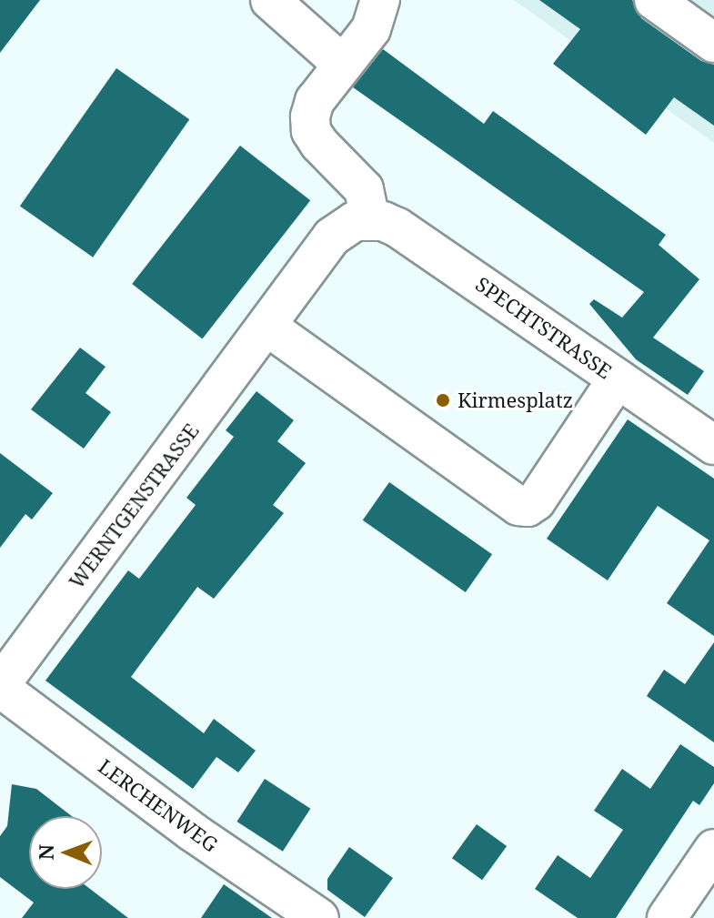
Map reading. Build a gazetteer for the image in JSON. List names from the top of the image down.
{
  "streets": {
    "street": ["SPECHTSTRASSE", "WERNTGENSTRASSE", "LERCHENWEG"]
  },
  "crossings": [
    ["WERNTGENSTRASSE", "LERCHENWEG"]
  ],
  "places": ["Kirmesplatz"],
  "north": "left"
}
